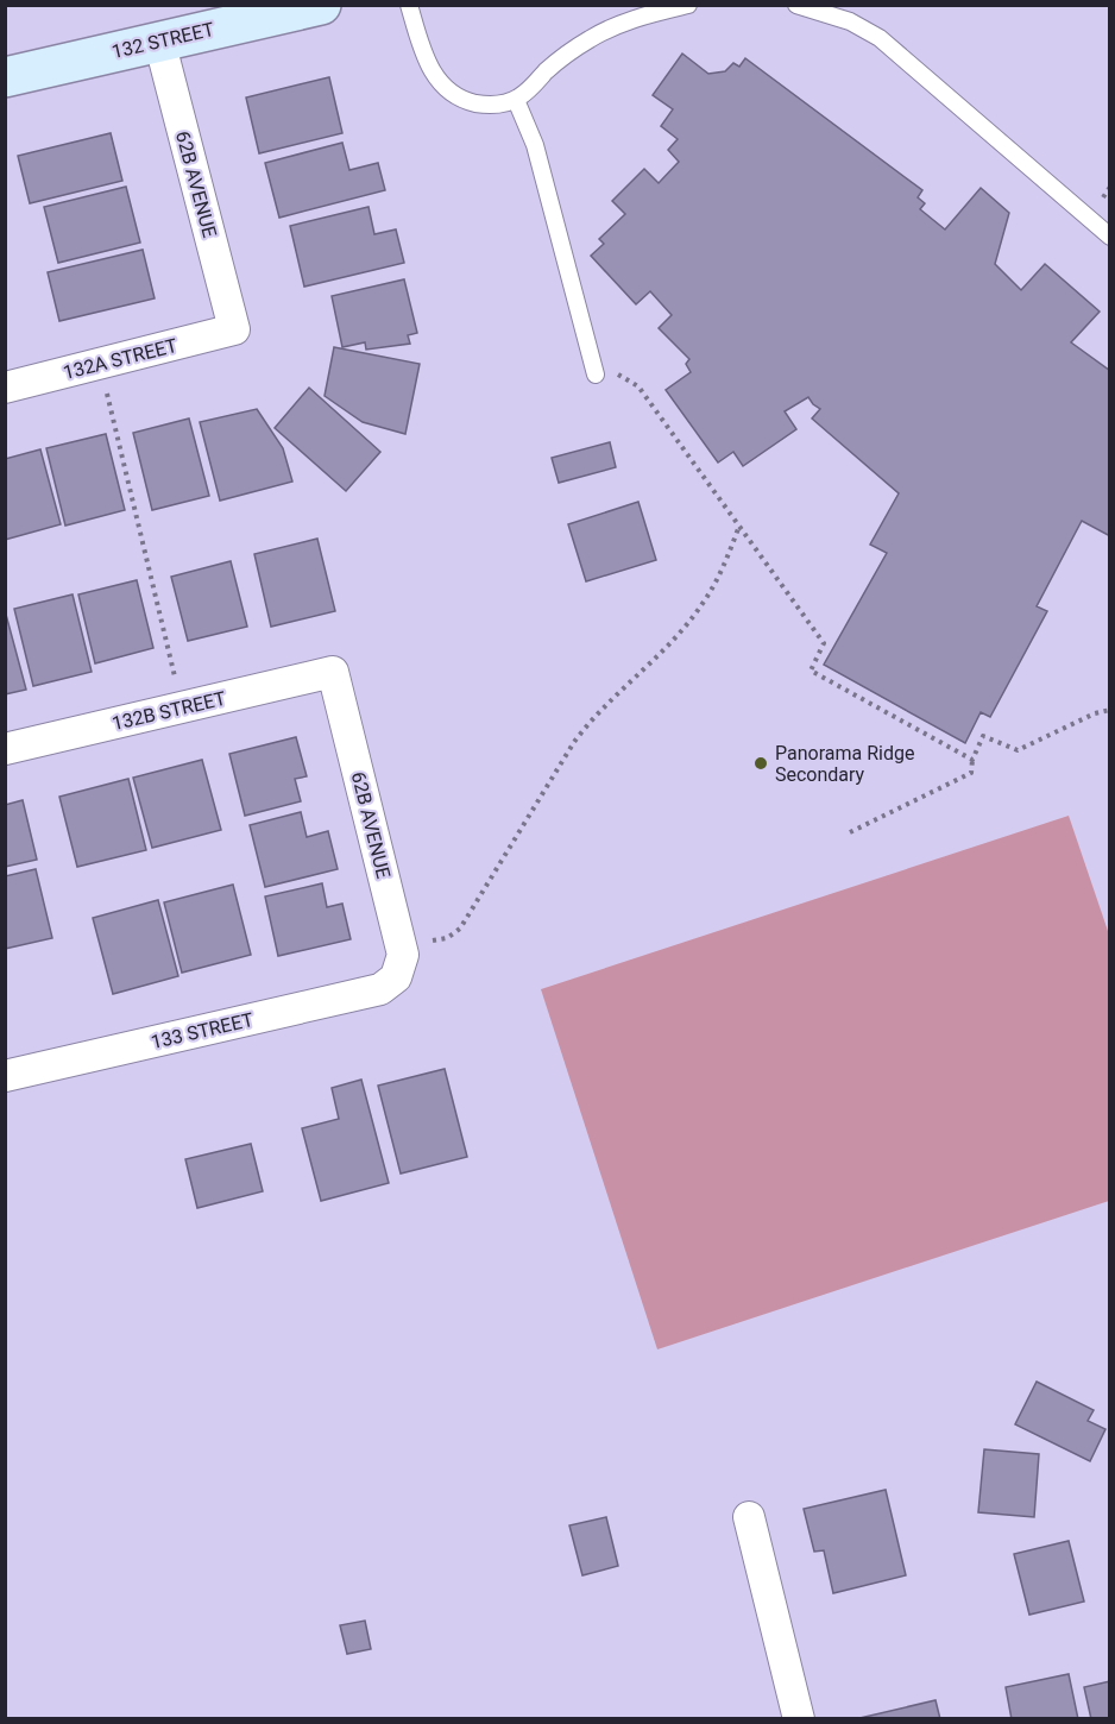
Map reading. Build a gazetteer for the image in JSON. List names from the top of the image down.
{
  "streets": {
    "main road": ["132 STREET"],
    "street": [
      "62B AVENUE",
      "132A STREET",
      "132B STREET",
      "133 STREET"
    ]
  },
  "crossings": [
    ["132 STREET", "62B AVENUE"],
    ["62B AVENUE", "132A STREET"],
    ["62B AVENUE", "132B STREET"],
    ["62B AVENUE", "133 STREET"]
  ],
  "places": ["Panorama Ridge Secondary"]
}
